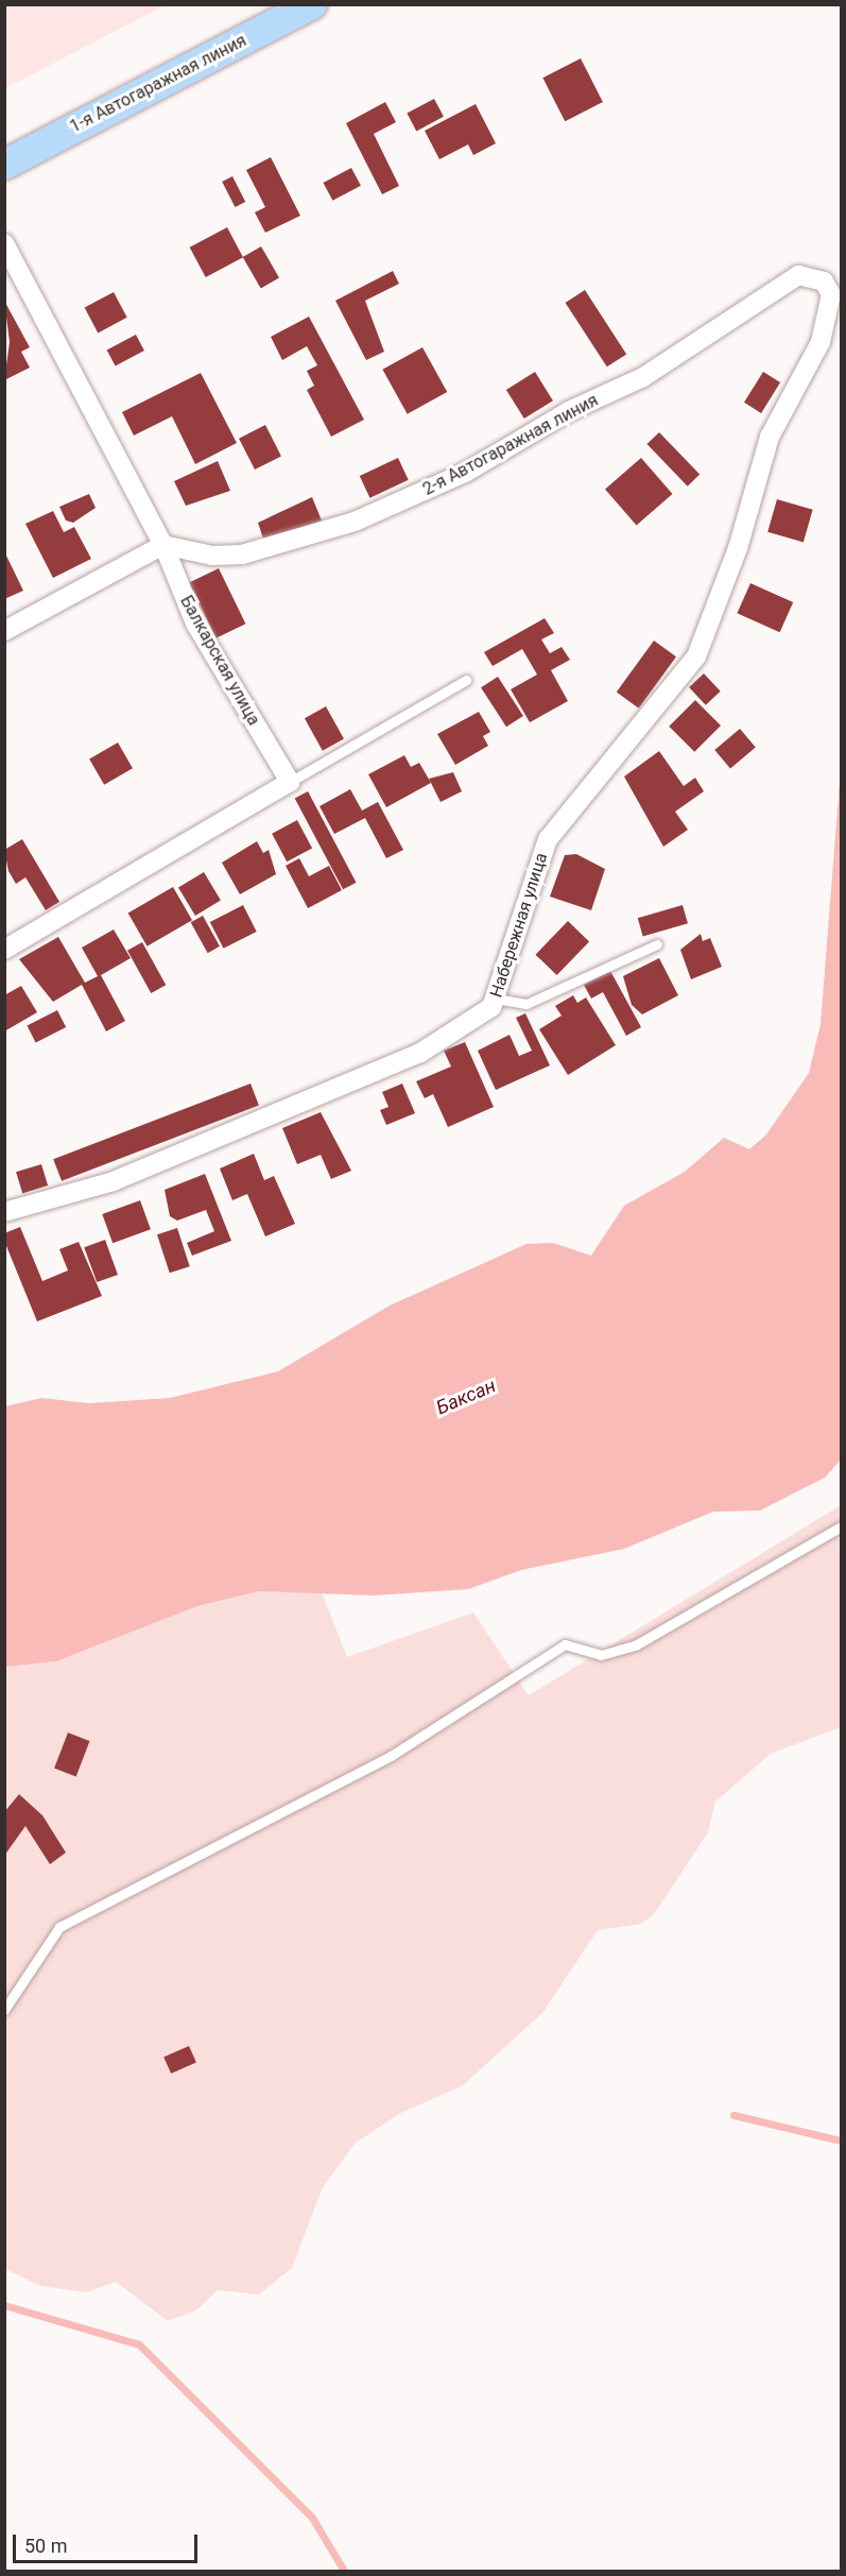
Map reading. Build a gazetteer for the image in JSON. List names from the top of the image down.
{
  "streets": {
    "main road": ["1-я Автогаражная линия"],
    "street": ["2-я Автогаражная линия", "Балкарская улица", "Набережная улица"]
  },
  "crossings": [
    ["2-я Автогаражная линия", "Балкарская улица"],
    ["2-я Автогаражная линия", "Набережная улица"]
  ],
  "water": ["Баксан"],
  "scale_bar": "50 m"
}
